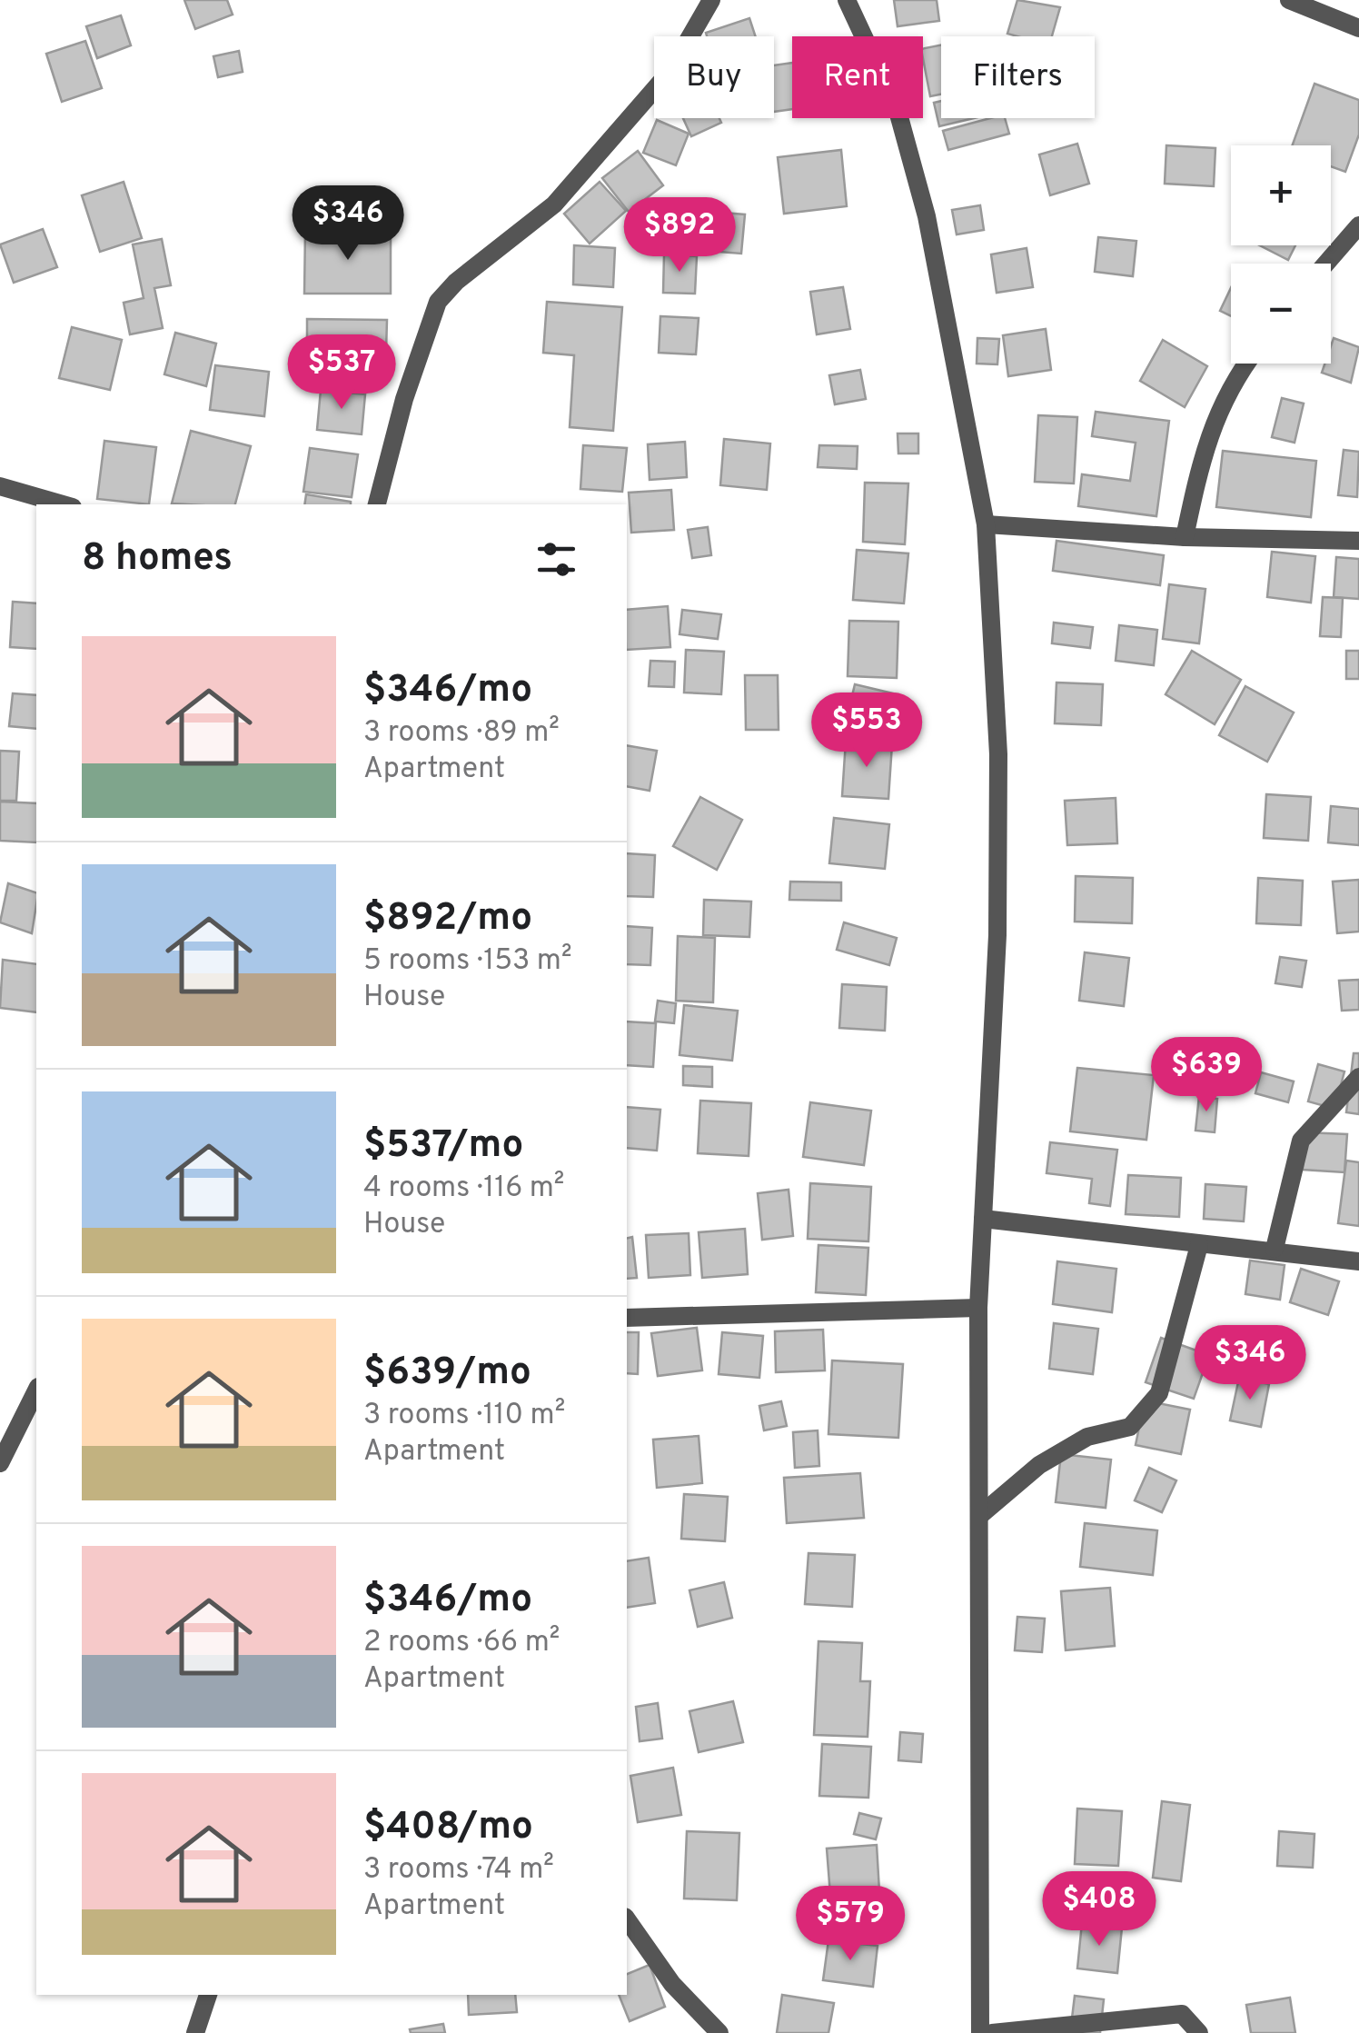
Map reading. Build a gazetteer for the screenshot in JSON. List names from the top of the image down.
{
  "page": {
    "chip": ["Buy", "Rent", "Filters"],
    "map_buttons": ["+", "−"],
    "price": [
      "$346",
      "$892",
      "$537",
      "$553",
      "$639",
      "$346",
      "$408",
      "$579"
    ],
    "heading": "8 homes",
    "list": [
      {
        "name": "$346/mo",
        "note": "3 rooms · 89 m² · Apartment"
      },
      {
        "name": "$892/mo",
        "note": "5 rooms · 153 m² · House"
      },
      {
        "name": "$537/mo",
        "note": "4 rooms · 116 m² · House"
      },
      {
        "name": "$639/mo",
        "note": "3 rooms · 110 m² · Apartment"
      },
      {
        "name": "$346/mo",
        "note": "2 rooms · 66 m² · Apartment"
      },
      {
        "name": "$408/mo",
        "note": "3 rooms · 74 m² · Apartment"
      }
    ]
  }
}
